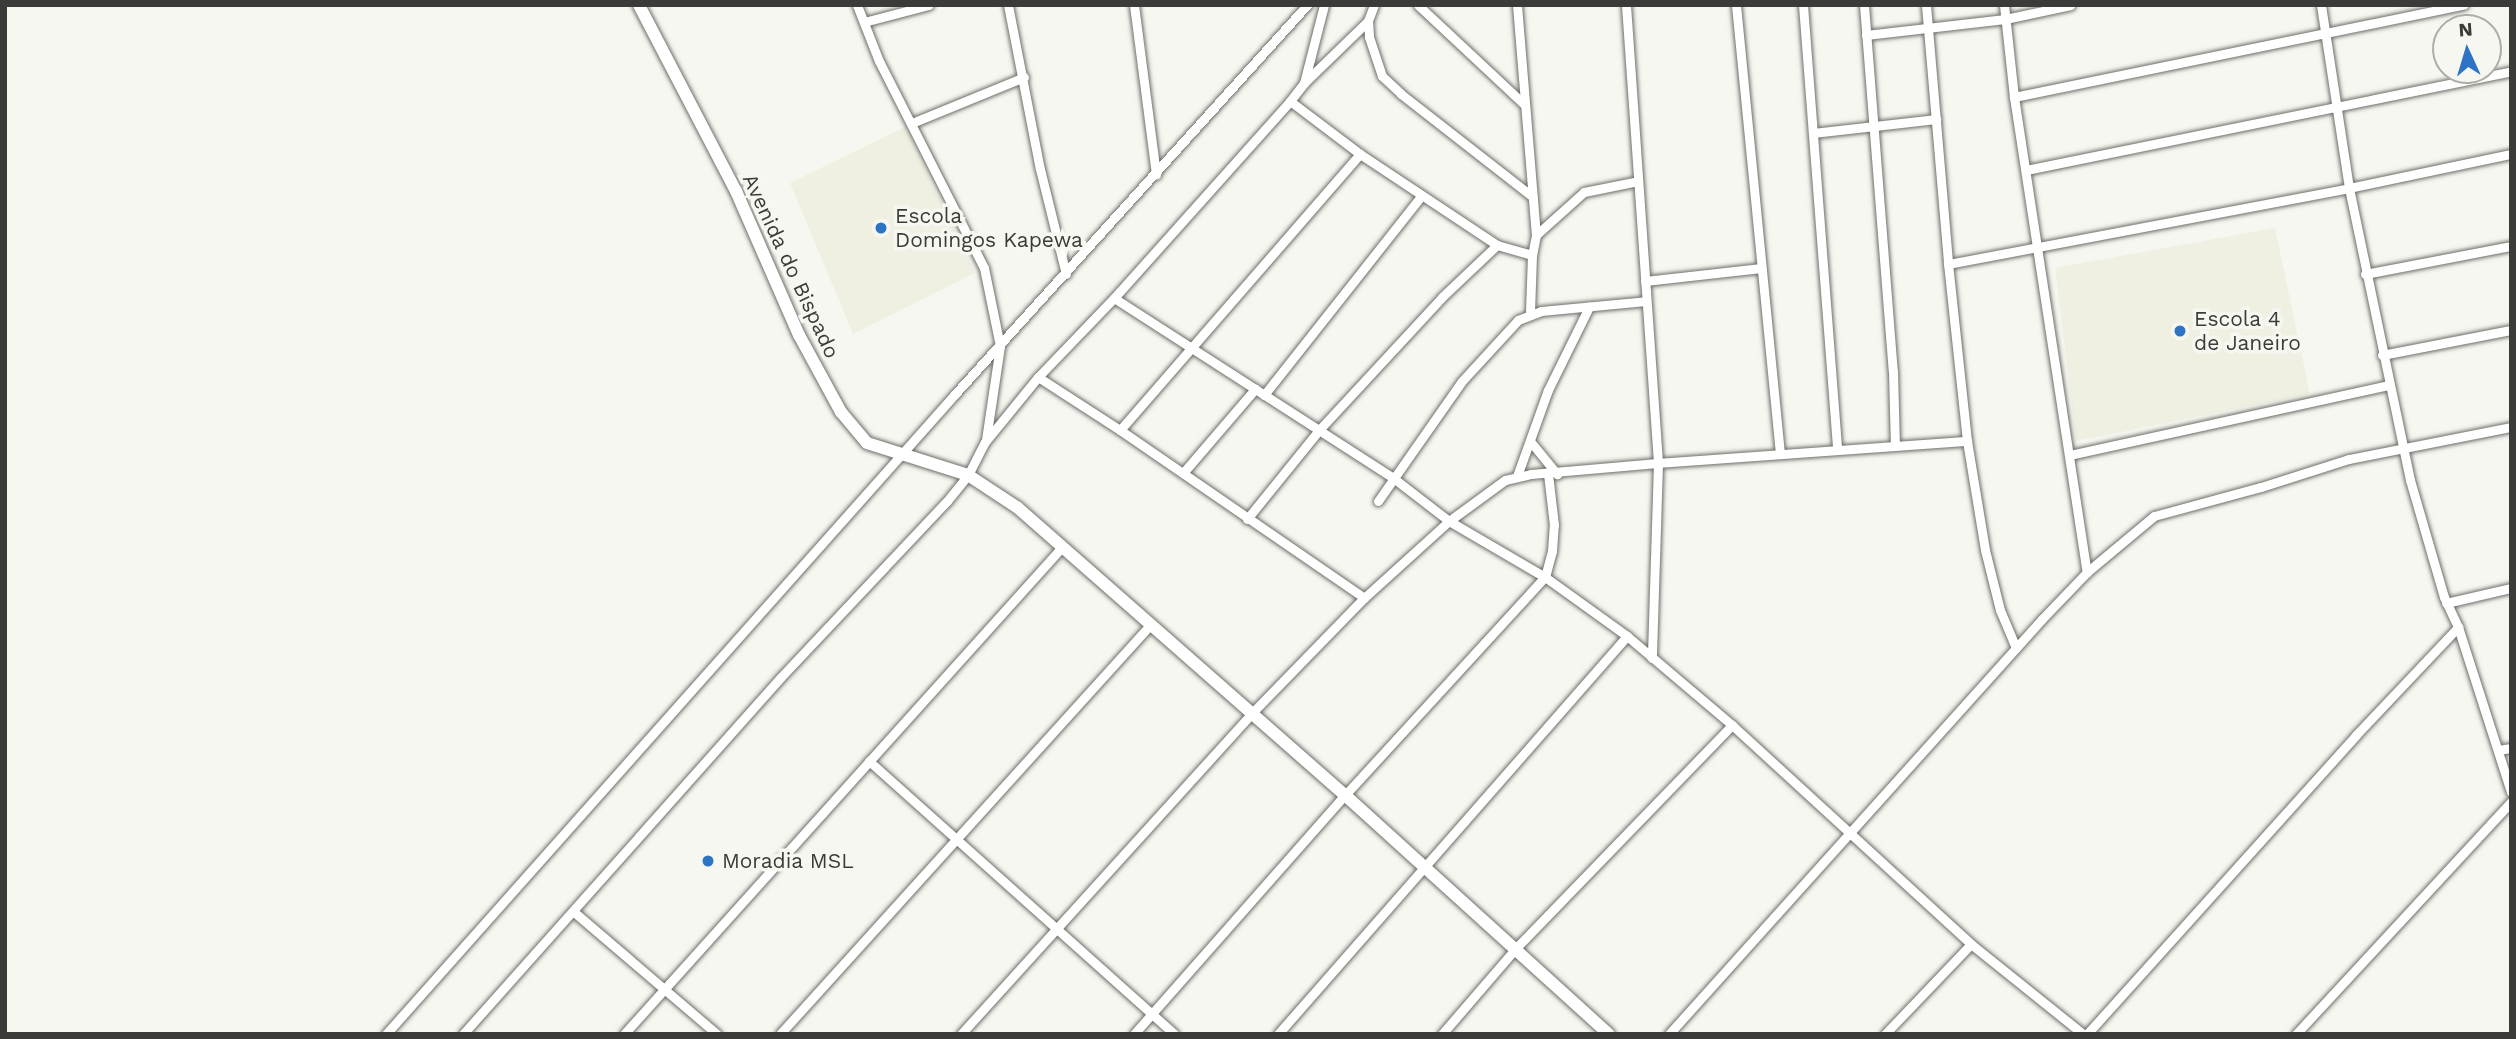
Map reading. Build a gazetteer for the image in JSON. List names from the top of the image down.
{
  "streets": {
    "main road": ["Avenida do Bispado"]
  },
  "places": ["Escola Domingos Kapewa", "Escola 4 de Janeiro", "Moradia MSL"],
  "north": "top"
}
